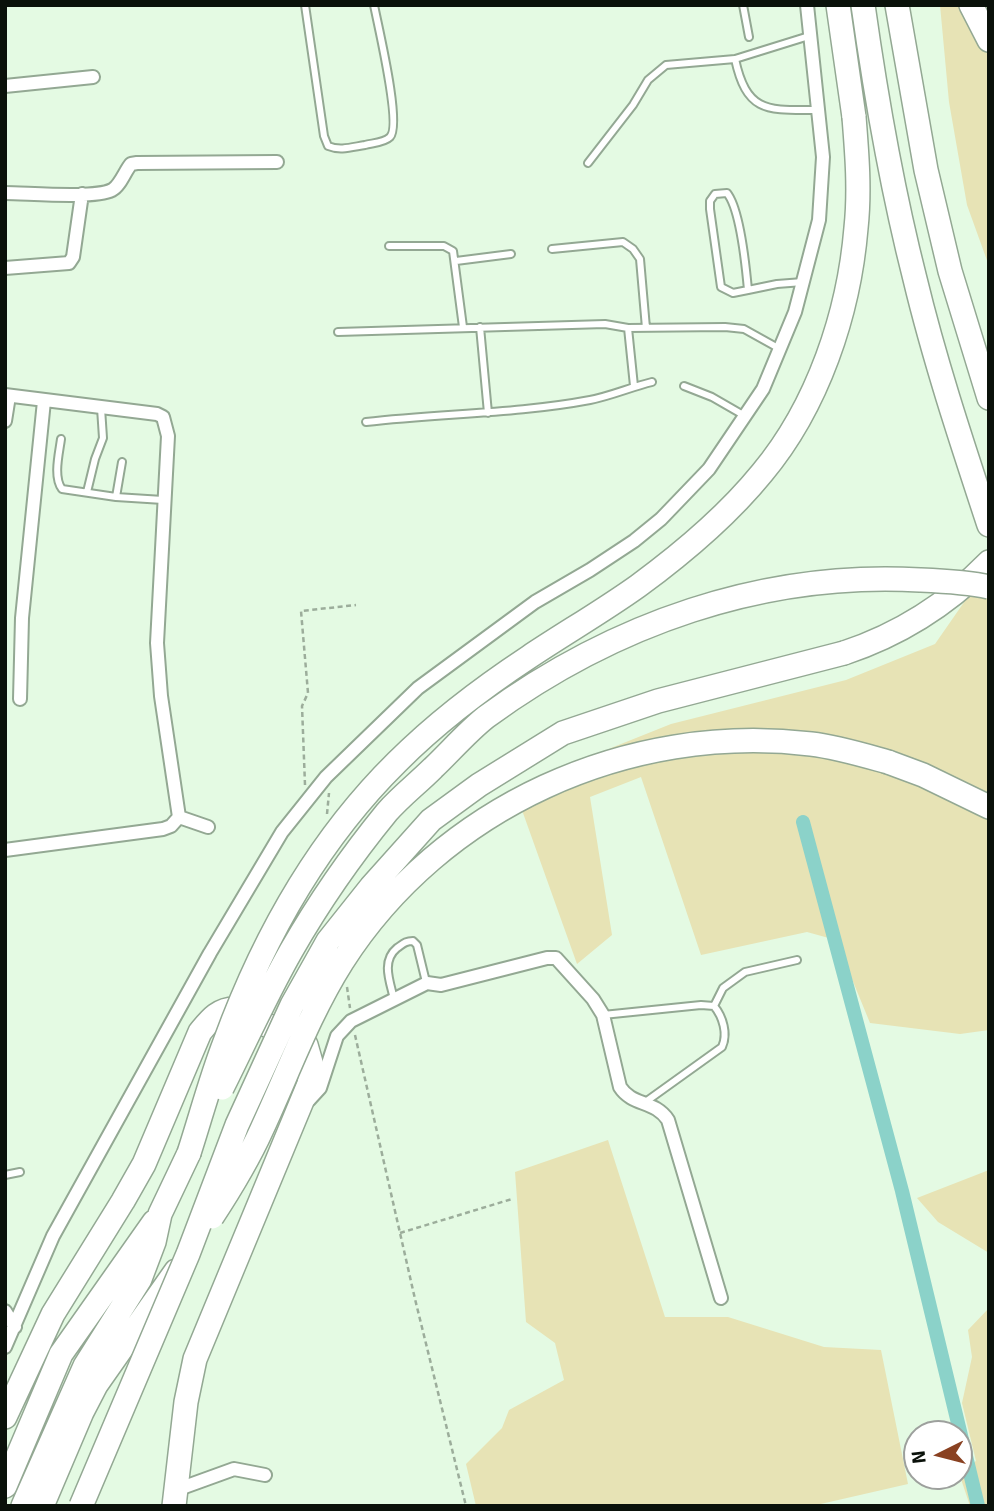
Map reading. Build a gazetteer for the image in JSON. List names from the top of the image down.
{
  "north": "left"
}
